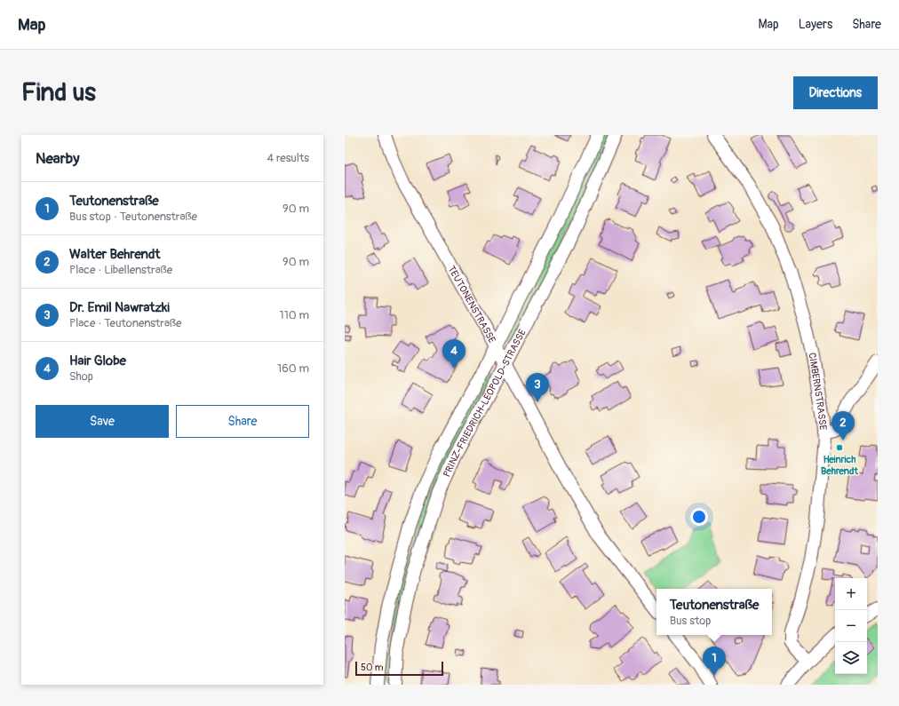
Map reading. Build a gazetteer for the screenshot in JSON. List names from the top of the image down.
{
  "streets": {
    "street": ["TEUTONENSTRASSE", "CIMBERNSTRASSE", "PRINZ-FRIEDRICH-LEOPOLD-STRASSE"]
  },
  "crossings": [
    ["TEUTONENSTRASSE", "PRINZ-FRIEDRICH-LEOPOLD-STRASSE"]
  ],
  "places": ["Heinrich Behrendt"],
  "scale_bar": "50 m",
  "page": {
    "header": "Map",
    "nav": ["Map", "Layers", "Share"],
    "buttons": [
      "Directions",
      ["Save", "Share"]
    ],
    "title": "Find us",
    "heading": ["Nearby", "4 results"],
    "list": [
      {
        "mark": "1",
        "name": "Teutonenstraße",
        "note": "Bus stop · Teutonenstraße",
        "value": "90 m"
      },
      {
        "mark": "2",
        "name": "Walter Behrendt",
        "note": "Place · Libellenstraße",
        "value": "90 m"
      },
      {
        "mark": "3",
        "name": "Dr. Emil Nawratzki",
        "note": "Place · Teutonenstraße",
        "value": "110 m"
      },
      {
        "mark": "4",
        "name": "Hair Globe",
        "note": "Shop",
        "value": "160 m"
      }
    ],
    "pins": [
      "4",
      "3",
      "2",
      "1"
    ],
    "map_buttons": ["+", "−"],
    "popup": ["Teutonenstraße", "Bus stop"],
    "scale": "50 m"
  }
}
